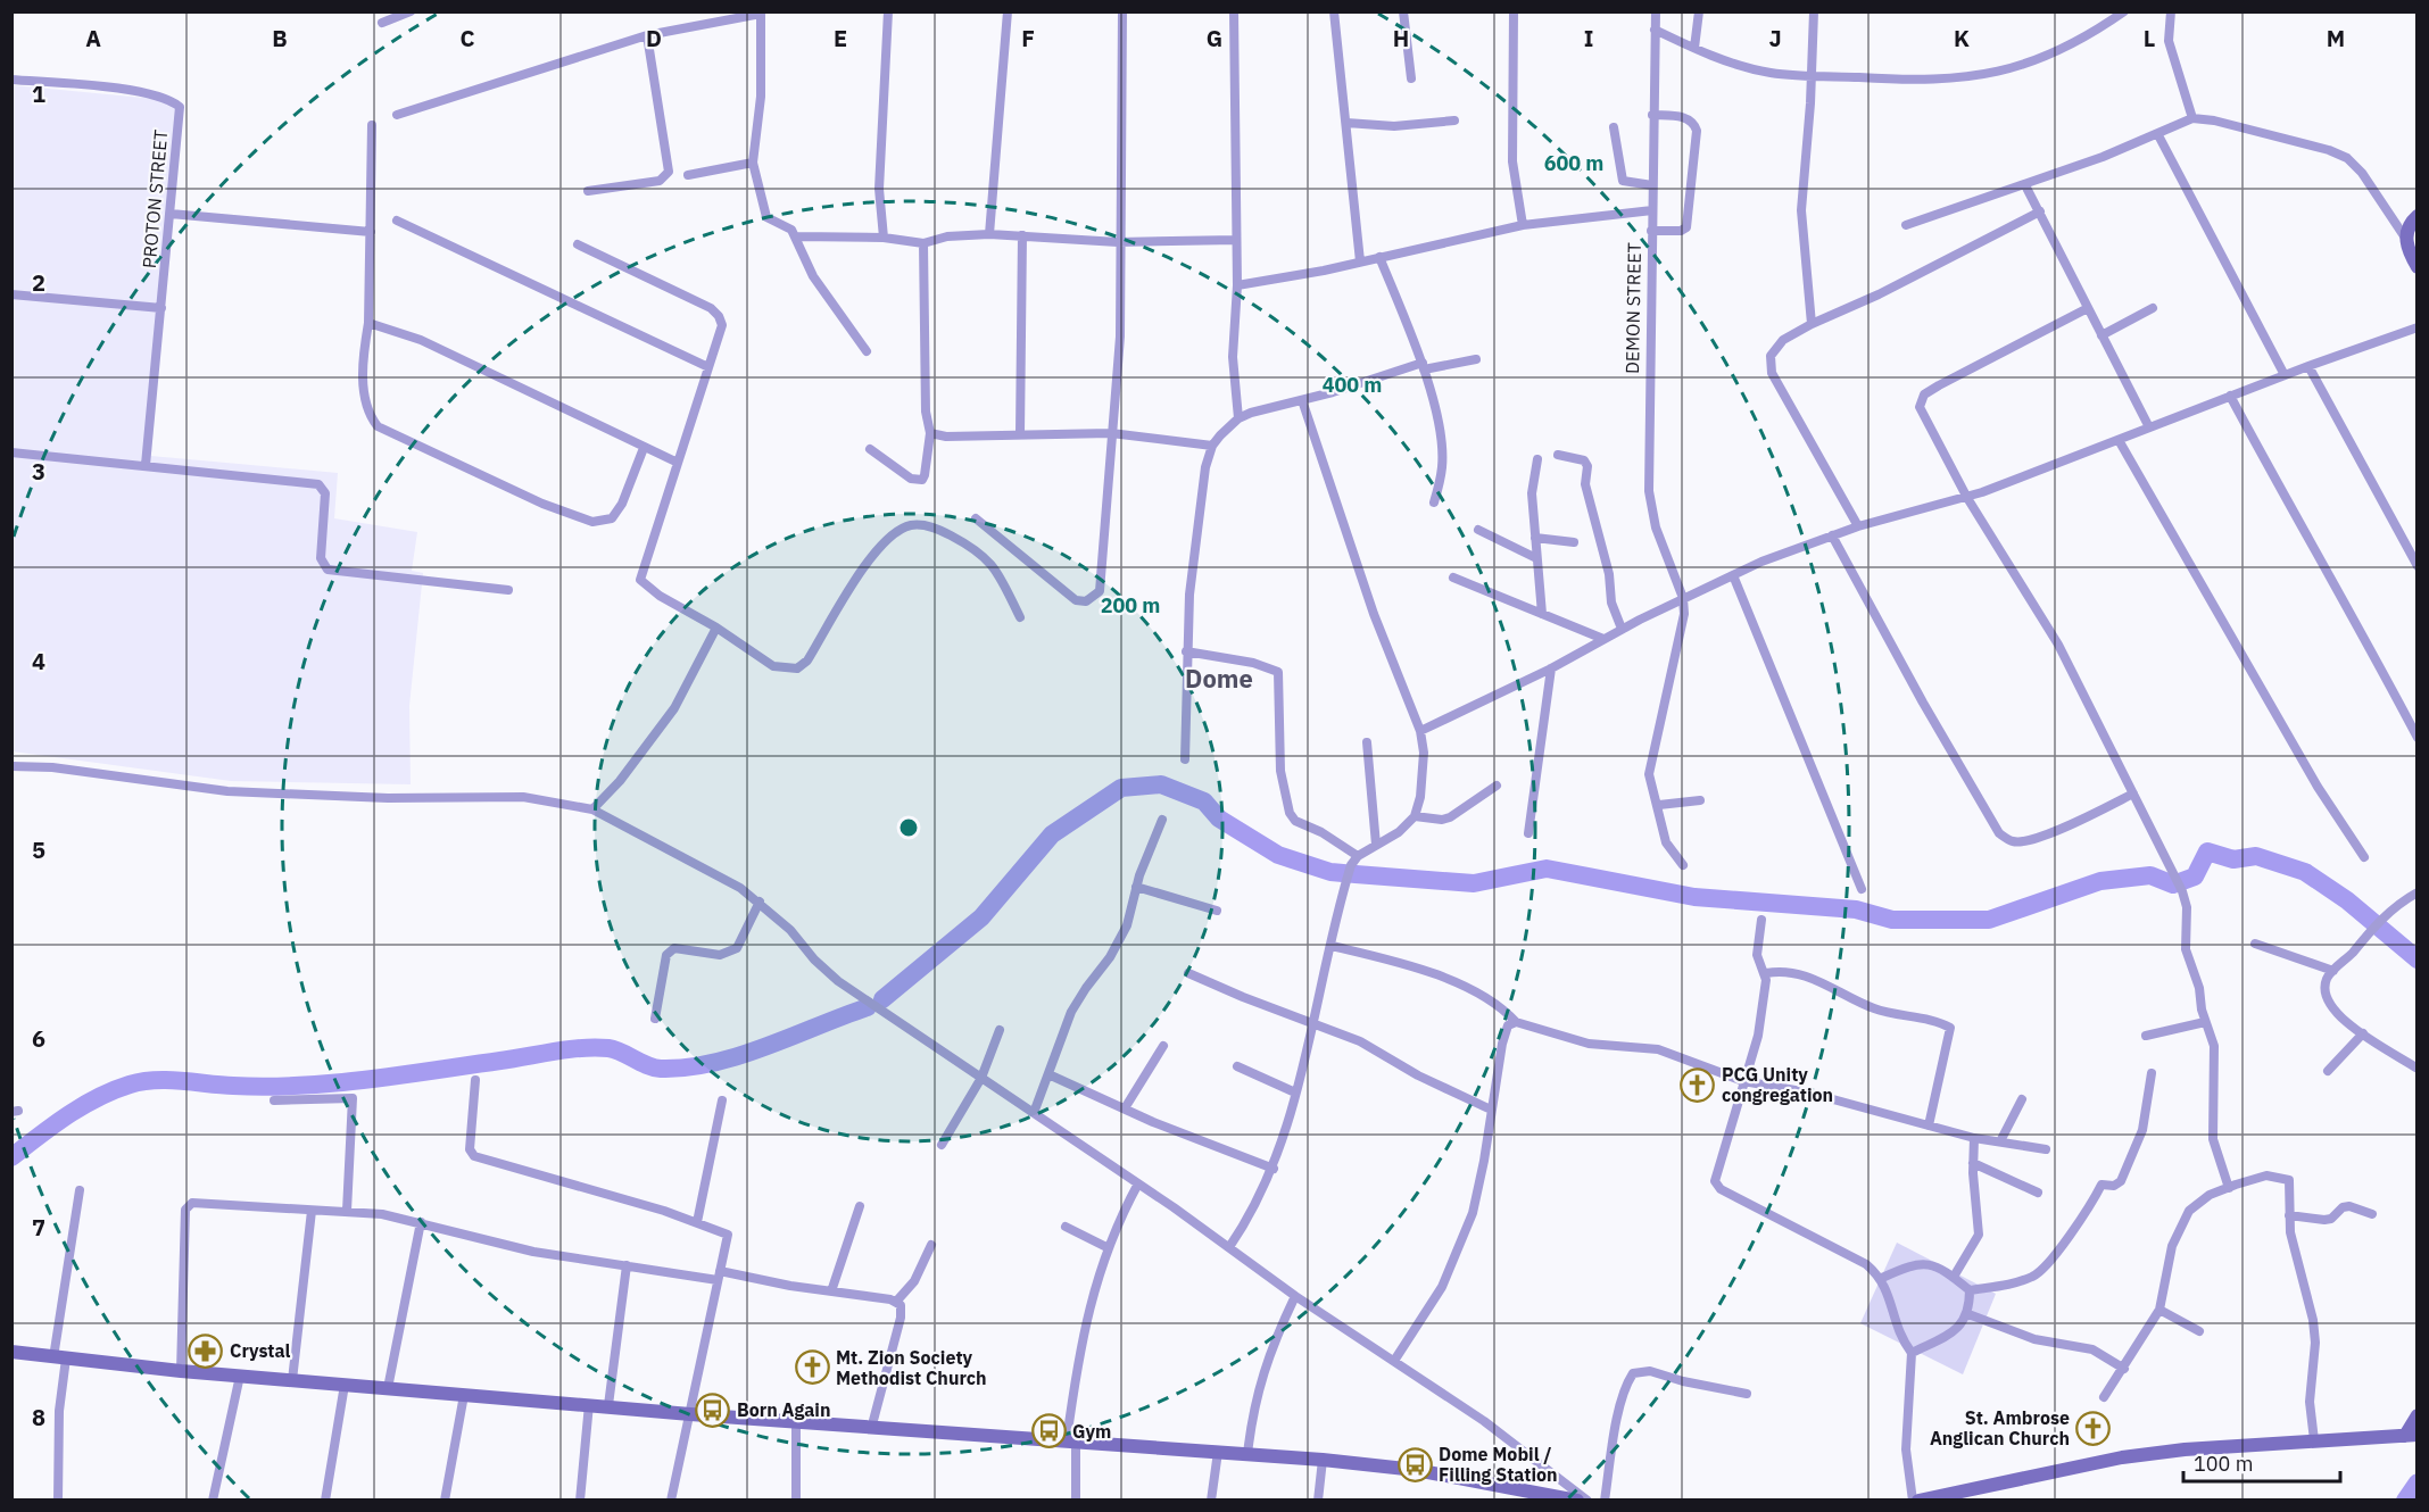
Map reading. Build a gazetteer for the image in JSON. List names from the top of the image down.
{
  "streets": {
    "street": ["PROTON STREET", "DEMON STREET"]
  },
  "districts": ["Dome"],
  "places": {
    "church": ["PCG Unity congregation", "Mt. Zion Society Methodist Church", "St. Ambrose Anglican Church"],
    "pharmacy": ["Crystal"],
    "bus stop": ["Born Again", "Gym", "Dome Mobil / Filling Station"]
  },
  "scale_bar": "100 m",
  "grid": {
    "columns": [
      "A",
      "B",
      "C",
      "D",
      "E",
      "F",
      "G",
      "H",
      "I",
      "J",
      "K",
      "L",
      "M"
    ],
    "rows": [
      "1",
      "2",
      "3",
      "4",
      "5",
      "6",
      "7",
      "8"
    ]
  },
  "rings": ["600 m", "400 m", "200 m"]
}
